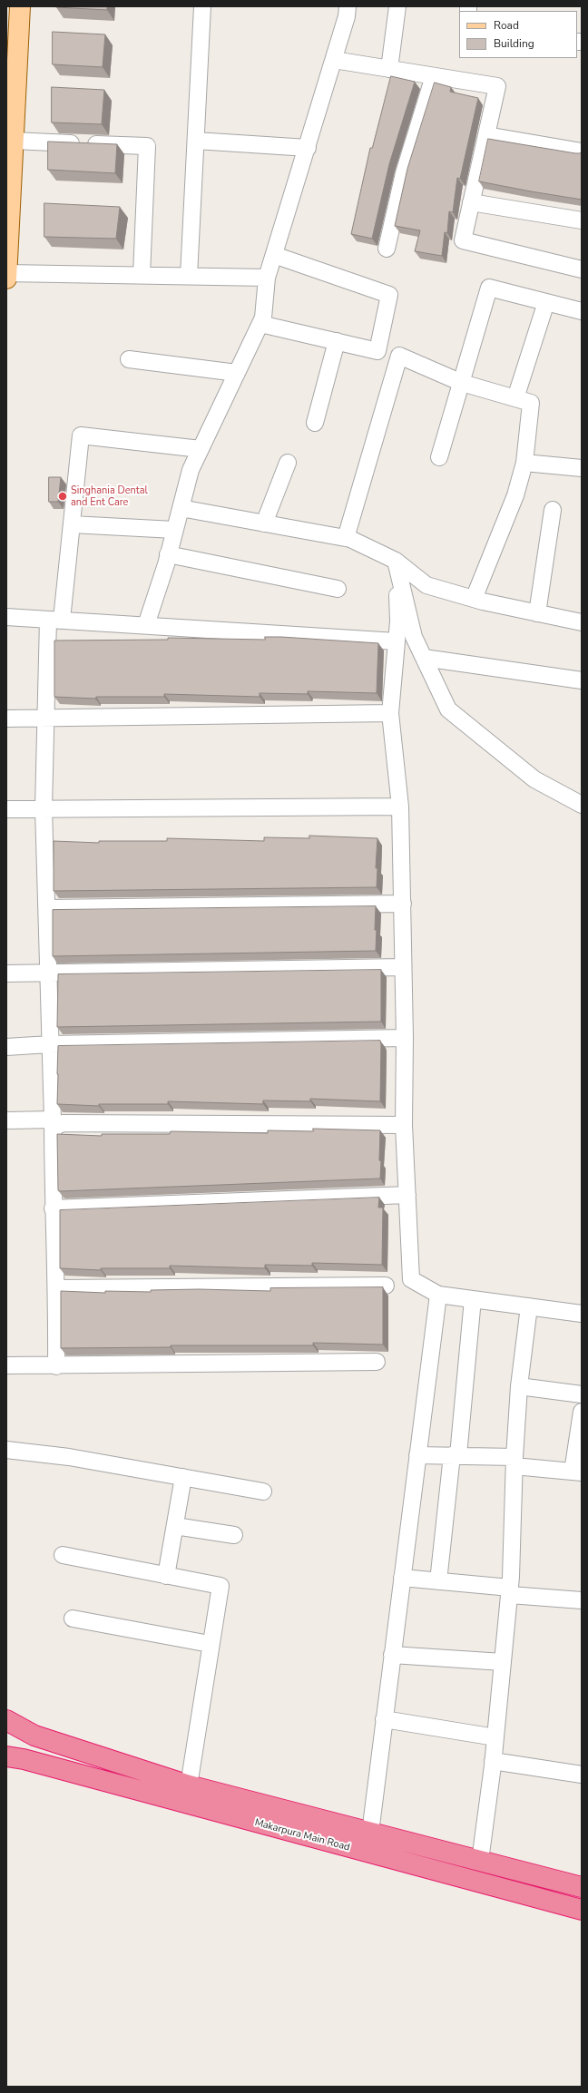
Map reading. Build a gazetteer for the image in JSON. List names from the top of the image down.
{
  "streets": {
    "highway": ["Makarpura Main Road"]
  },
  "places": ["Singhania Dental and Ent Care"],
  "legend": ["Road", "Building"]
}
